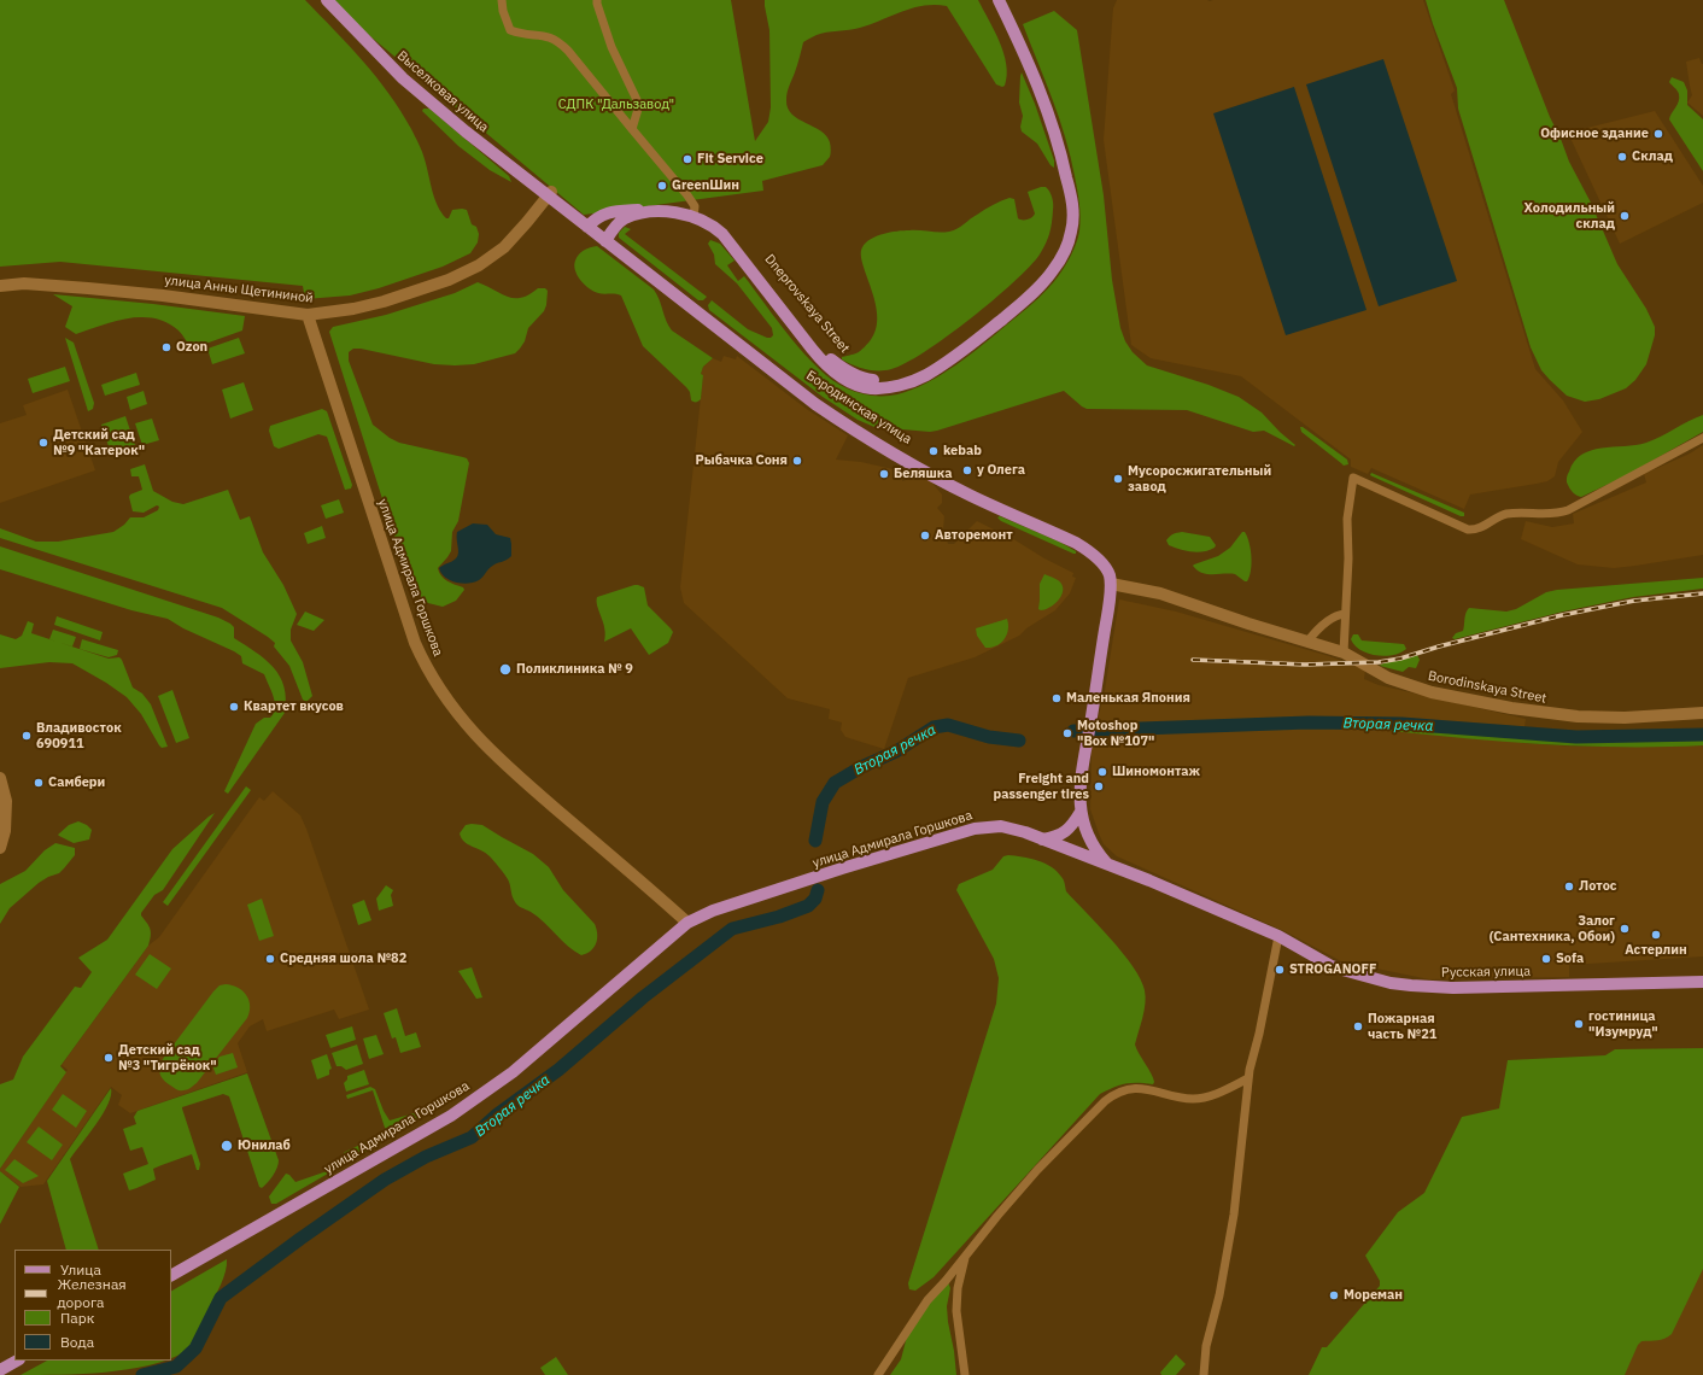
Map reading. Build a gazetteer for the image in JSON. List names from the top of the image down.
{
  "streets": {
    "main road": [
      "Выселковая улица",
      "улица Анны Щетининой",
      "Dneprovskaya Street",
      "Бородинская улица",
      "улица Адмирала Горшкова",
      "Borodinskaya Street",
      "Русская улица"
    ]
  },
  "crossings": [
    ["Выселковая улица", "улица Анны Щетининой"],
    ["Выселковая улица", "Бородинская улица"],
    ["улица Анны Щетининой", "Бородинская улица"],
    ["улица Анны Щетининой", "улица Адмирала Горшкова"],
    ["Dneprovskaya Street", "Бородинская улица"],
    ["Бородинская улица", "Borodinskaya Street"],
    ["Бородинская улица", "Русская улица"],
    ["улица Адмирала Горшкова", "Русская улица"],
    ["Borodinskaya Street", "Русская улица"]
  ],
  "water": ["Вторая речка"],
  "parks": ["СДПК \"Дальзавод\""],
  "places": [
    "Офисное здание",
    "Склад",
    "Fit Service",
    "GreenШин",
    "Холодильный склад",
    "Ozon",
    "Детский сад №9 \"Катерок\"",
    "kebab",
    "Рыбачка Соня",
    "у Олега",
    "Беляшка",
    "Мусоросжигательный завод",
    "Авторемонт",
    "Поликлиника № 9",
    "Маленькая Япония",
    "Квартет вкусов",
    "Motoshop \"Box №107\"",
    "Владивосток 690911",
    "Шиномонтаж",
    "Самбери",
    "Freight and passenger tires",
    "Лотос",
    "Залог (Сантехника, Обои)",
    "Астерлин",
    "Средняя шола №82",
    "Sofa",
    "STROGANOFF",
    "гостиница \"Изумруд\"",
    "Пожарная часть №21",
    "Детский сад №3 \"Тигрёнок\"",
    "Юнилаб",
    "Мореман"
  ],
  "legend": [
    "Улица",
    "Железная дорога",
    "Парк",
    "Вода"
  ]
}
